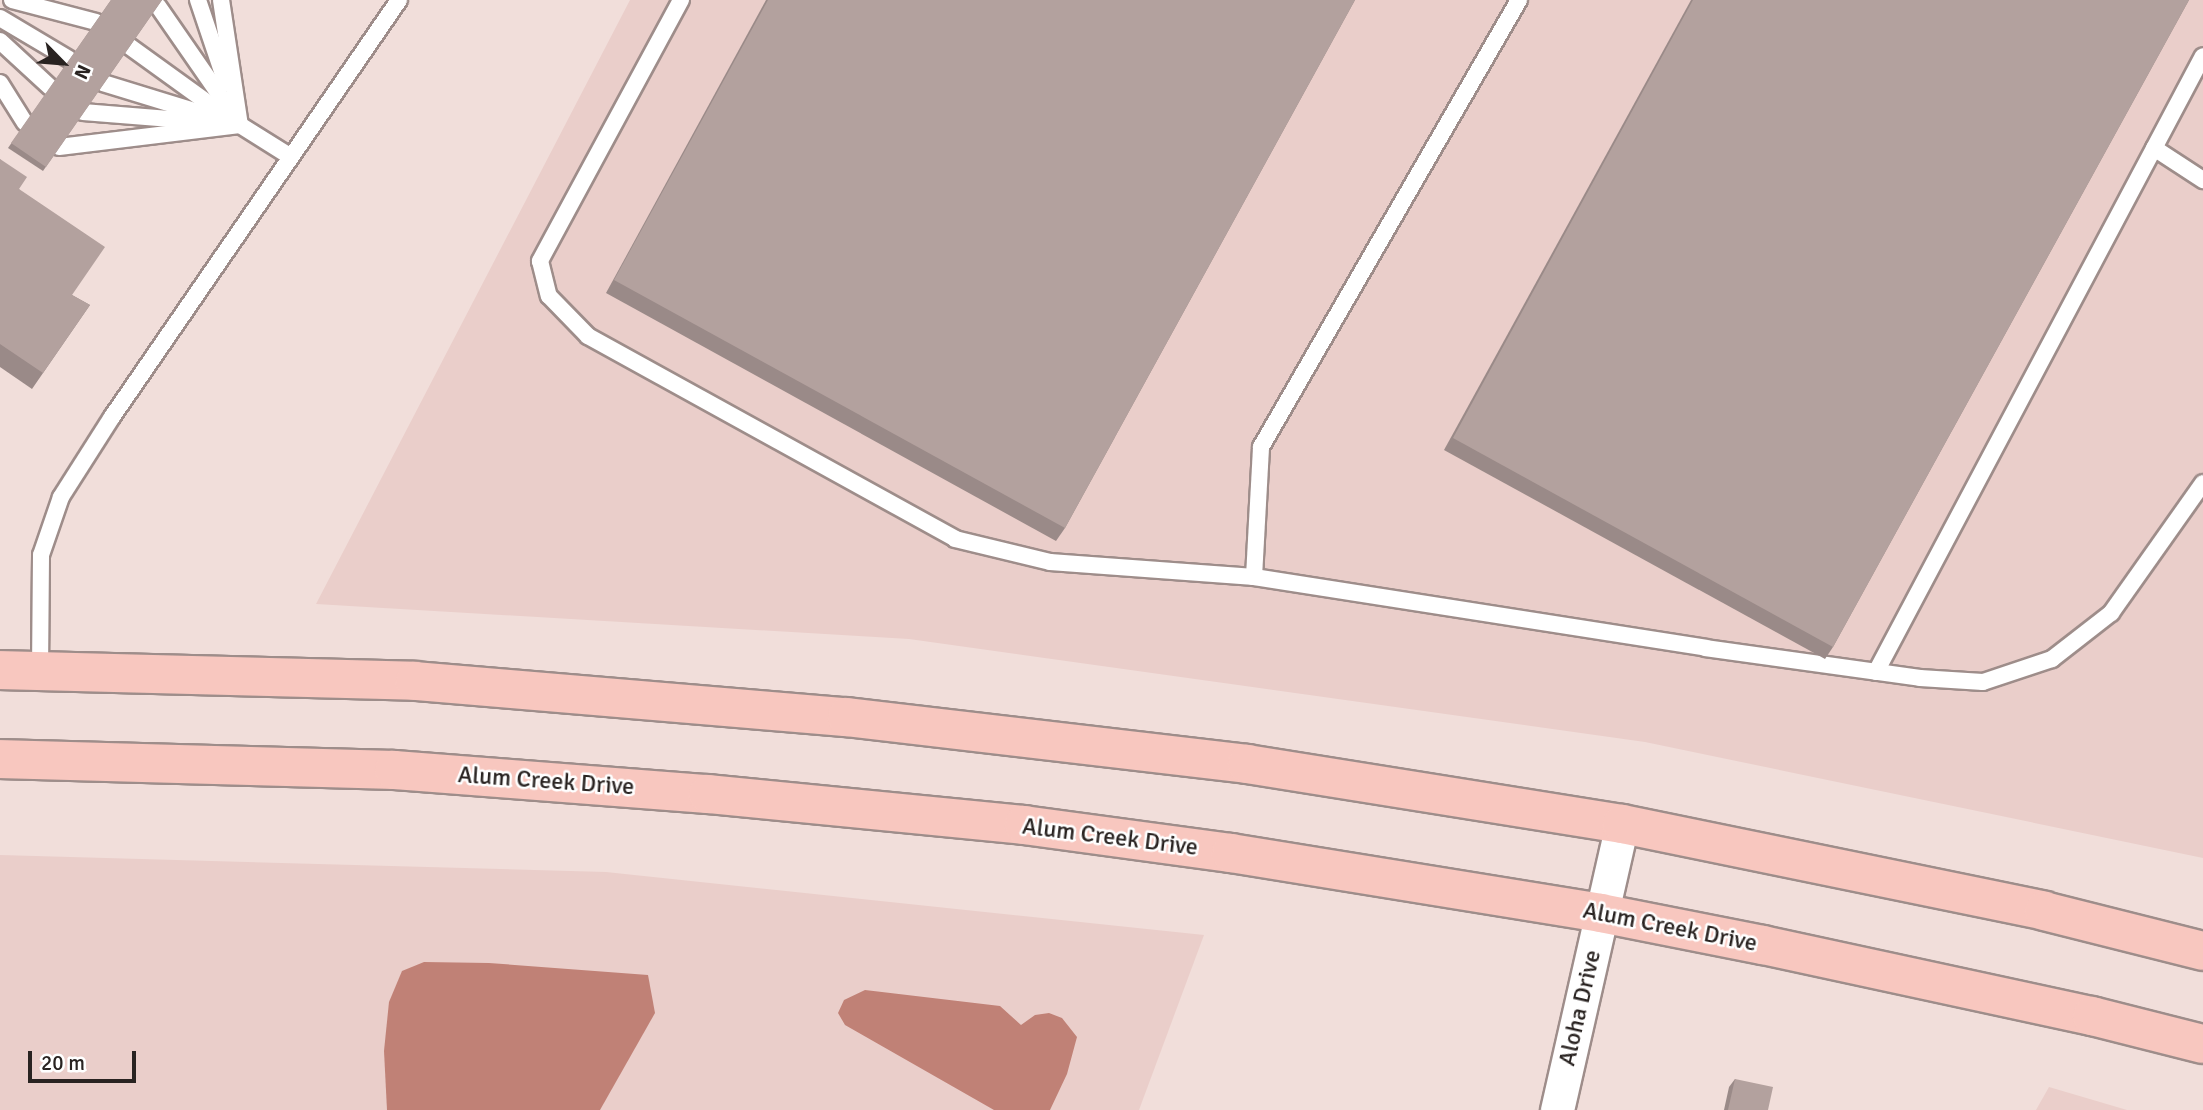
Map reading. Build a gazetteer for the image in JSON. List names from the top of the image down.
{
  "streets": {
    "main road": ["Alum Creek Drive"],
    "street": ["Aloha Drive"]
  },
  "crossings": [
    ["Alum Creek Drive", "Aloha Drive"]
  ],
  "scale_bar": "20 m",
  "north": "bottom right"
}
